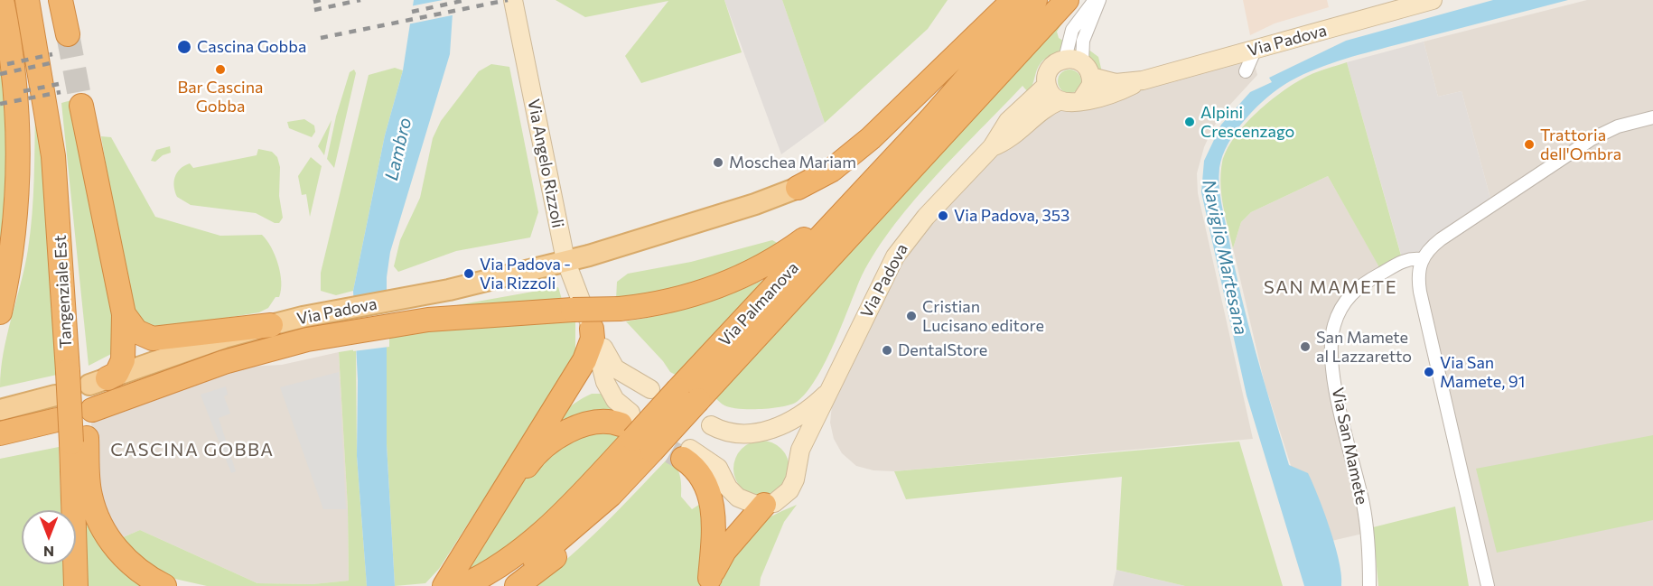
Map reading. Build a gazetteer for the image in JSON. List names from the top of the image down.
{
  "streets": {
    "highway": ["Tangenziale Est", "Via Palmanova"],
    "main road": ["Via Padova"],
    "street": ["Via Angelo Rizzoli", "Via San Mamete"]
  },
  "crossings": [
    ["Via Padova", "Via Angelo Rizzoli"],
    ["Via Padova", "Tangenziale Est"],
    ["Via Angelo Rizzoli", "Via Palmanova"]
  ],
  "districts": ["SAN MAMETE", "CASCINA GOBBA"],
  "water": ["Lambro", "Naviglio Martesana"],
  "places": [
    "Cascina Gobba",
    "Bar Cascina Gobba",
    "Alpini Crescenzago",
    "Trattoria dell'Ombra",
    "Moschea Mariam",
    "Via Padova, 353",
    "Via Padova - Via Rizzoli",
    "Cristian Lucisano editore",
    "San Mamete al Lazzaretto",
    "DentalStore",
    "Via San Mamete, 91"
  ],
  "north": "bottom"
}
